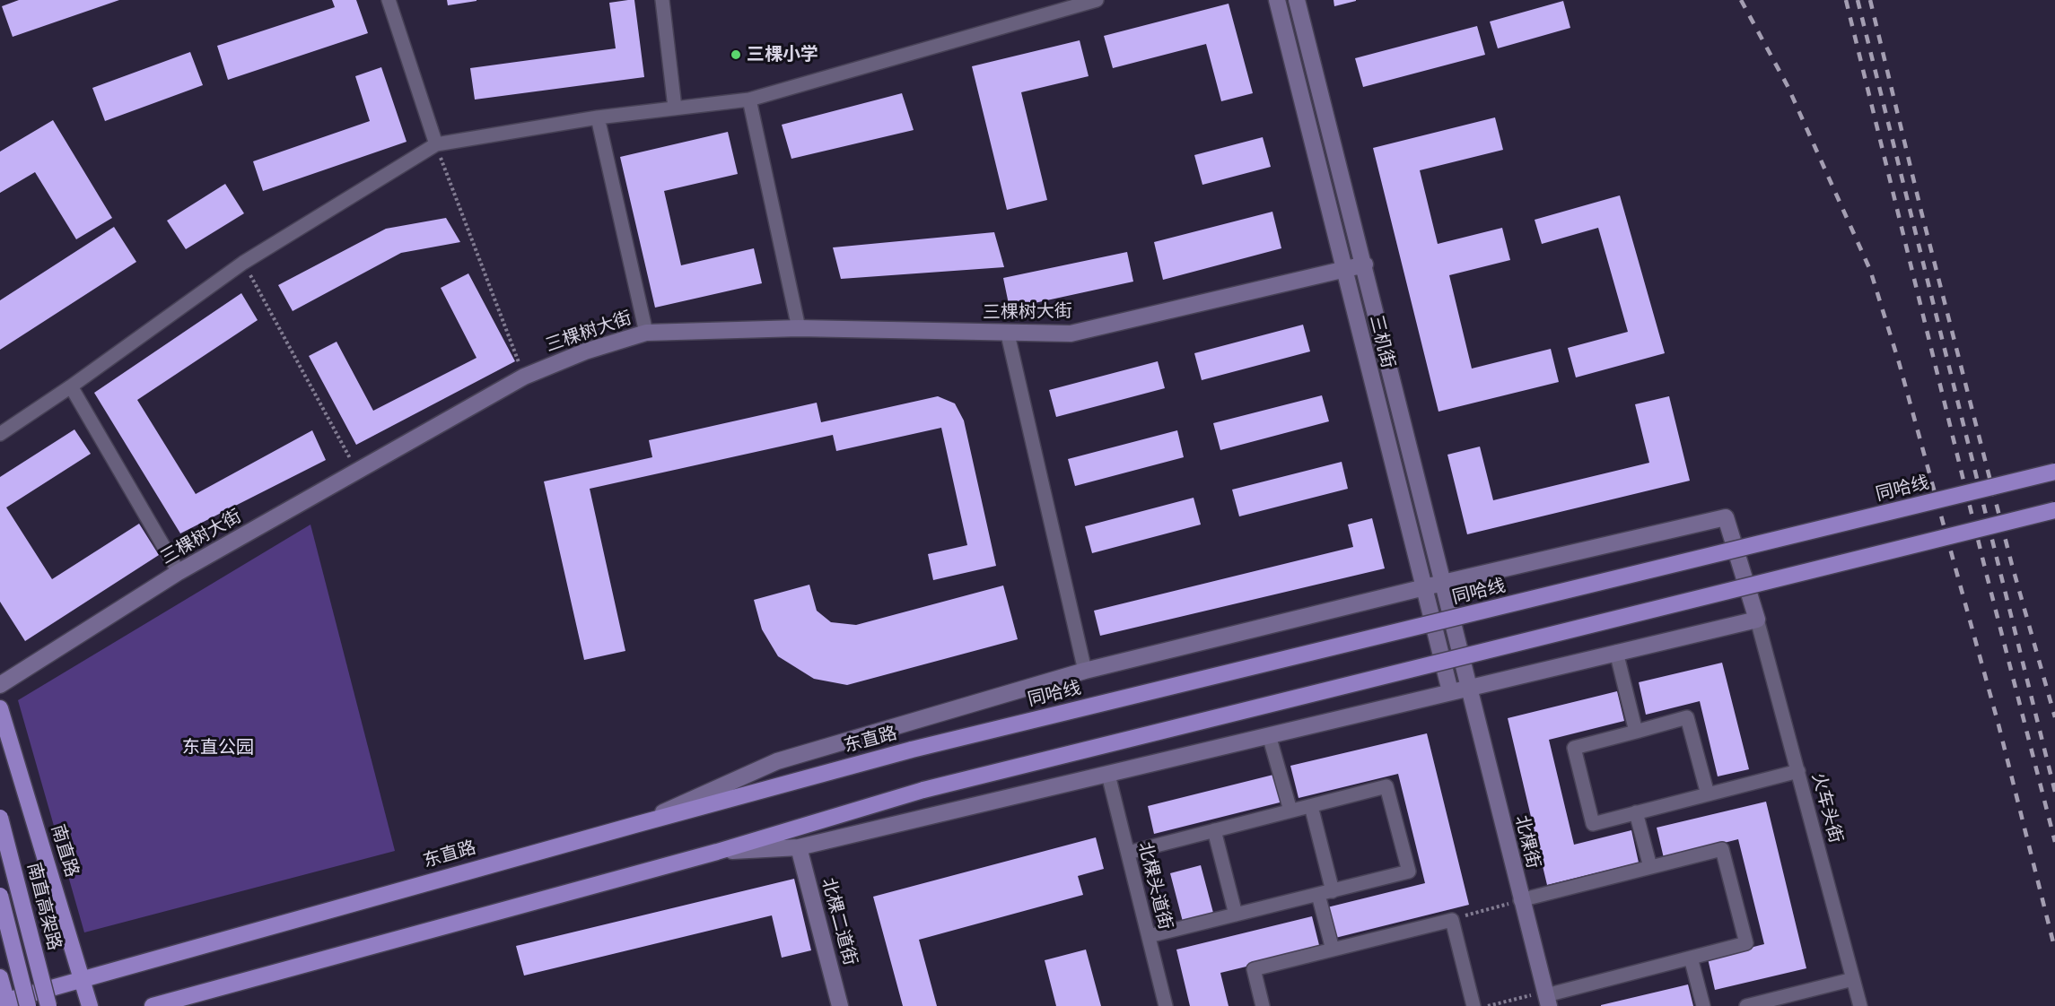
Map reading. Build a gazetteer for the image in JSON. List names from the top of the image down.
{
  "streets": {
    "highway": [
      "同哈线",
      "东直路",
      "南直路",
      "南直高架路"
    ],
    "main road": [
      "三棵树大街",
      "三机街",
      "北棵街",
      "北棵二道街"
    ],
    "street": ["火车头街", "北棵头道街"]
  },
  "crossings": [
    ["三棵树大街", "三机街"],
    ["三机街", "北棵街"],
    ["同哈线", "东直路"],
    ["东直路", "南直路"]
  ],
  "parks": ["东直公园"],
  "places": ["三棵小学"]
}
